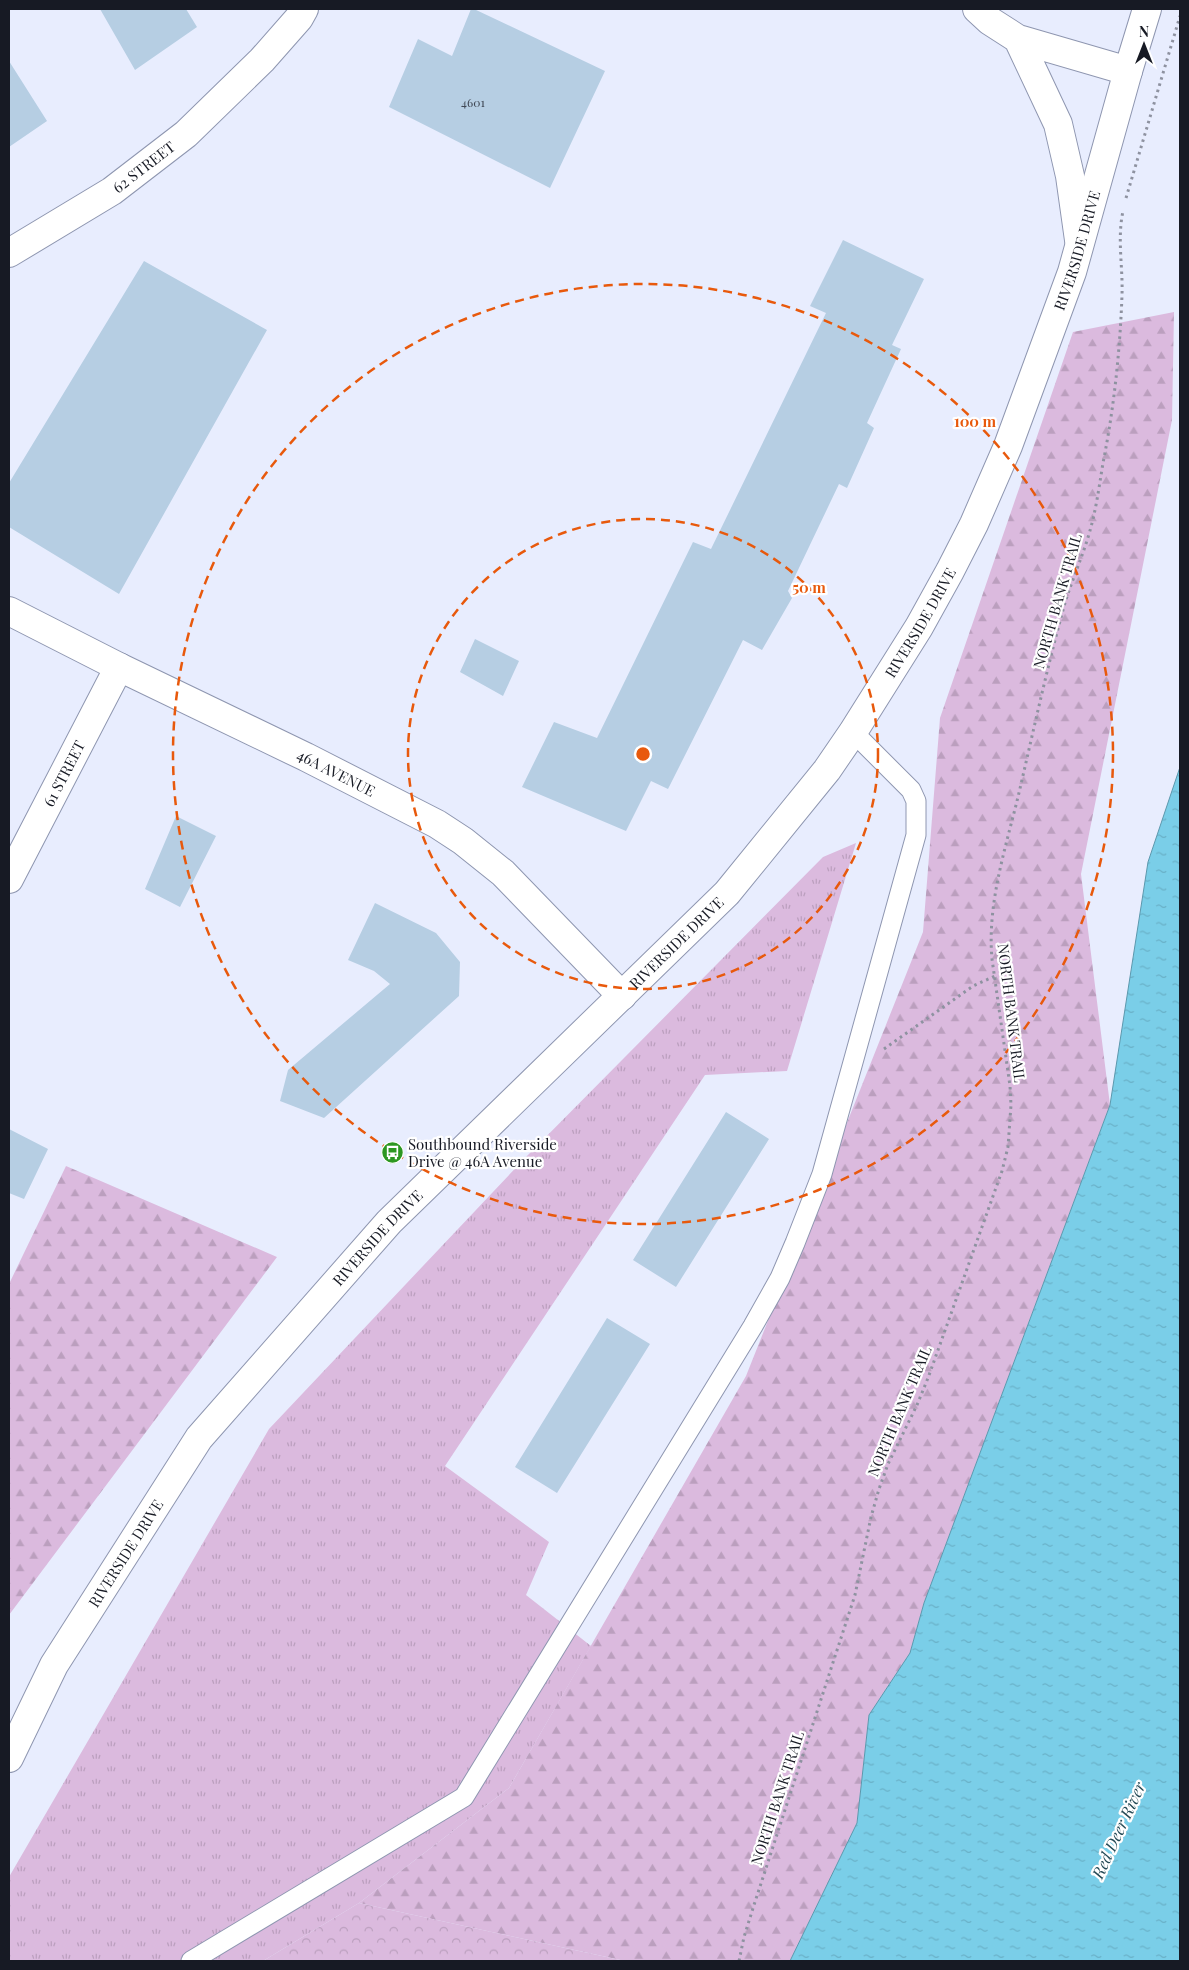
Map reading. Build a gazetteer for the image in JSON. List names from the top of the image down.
{
  "streets": {
    "main road": [
      "62 STREET",
      "RIVERSIDE DRIVE",
      "61 STREET",
      "46A AVENUE"
    ],
    "path": ["NORTH BANK TRAIL"]
  },
  "crossings": [
    ["RIVERSIDE DRIVE", "46A AVENUE"],
    ["61 STREET", "46A AVENUE"]
  ],
  "water": ["Red Deer River"],
  "places": {
    "bus stop": ["Southbound Riverside Drive @ 46A Avenue"]
  },
  "house_numbers": ["4601"],
  "north": "top",
  "rings": ["100 m", "50 m"]
}
